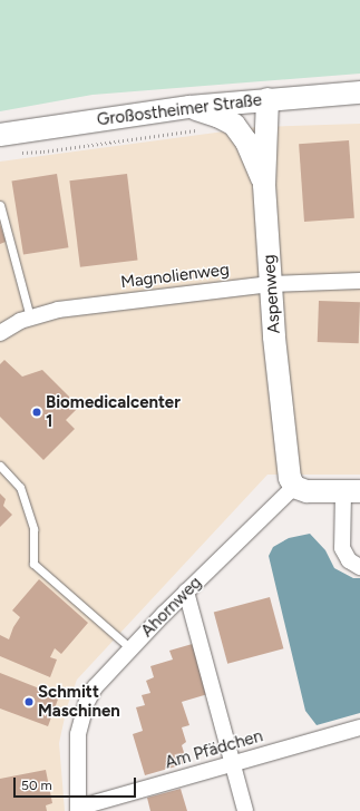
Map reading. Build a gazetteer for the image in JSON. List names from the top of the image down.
{
  "streets": {
    "street": [
      "Großostheimer Straße",
      "Magnolienweg",
      "Aspenweg",
      "Ahornweg",
      "Am Pfädchen"
    ]
  },
  "crossings": [
    ["Großostheimer Straße", "Aspenweg"],
    ["Magnolienweg", "Aspenweg"],
    ["Aspenweg", "Ahornweg"],
    ["Ahornweg", "Am Pfädchen"]
  ],
  "places": ["Biomedicalcenter 1", "Schmitt Maschinen"],
  "scale_bar": "50 m"
}
